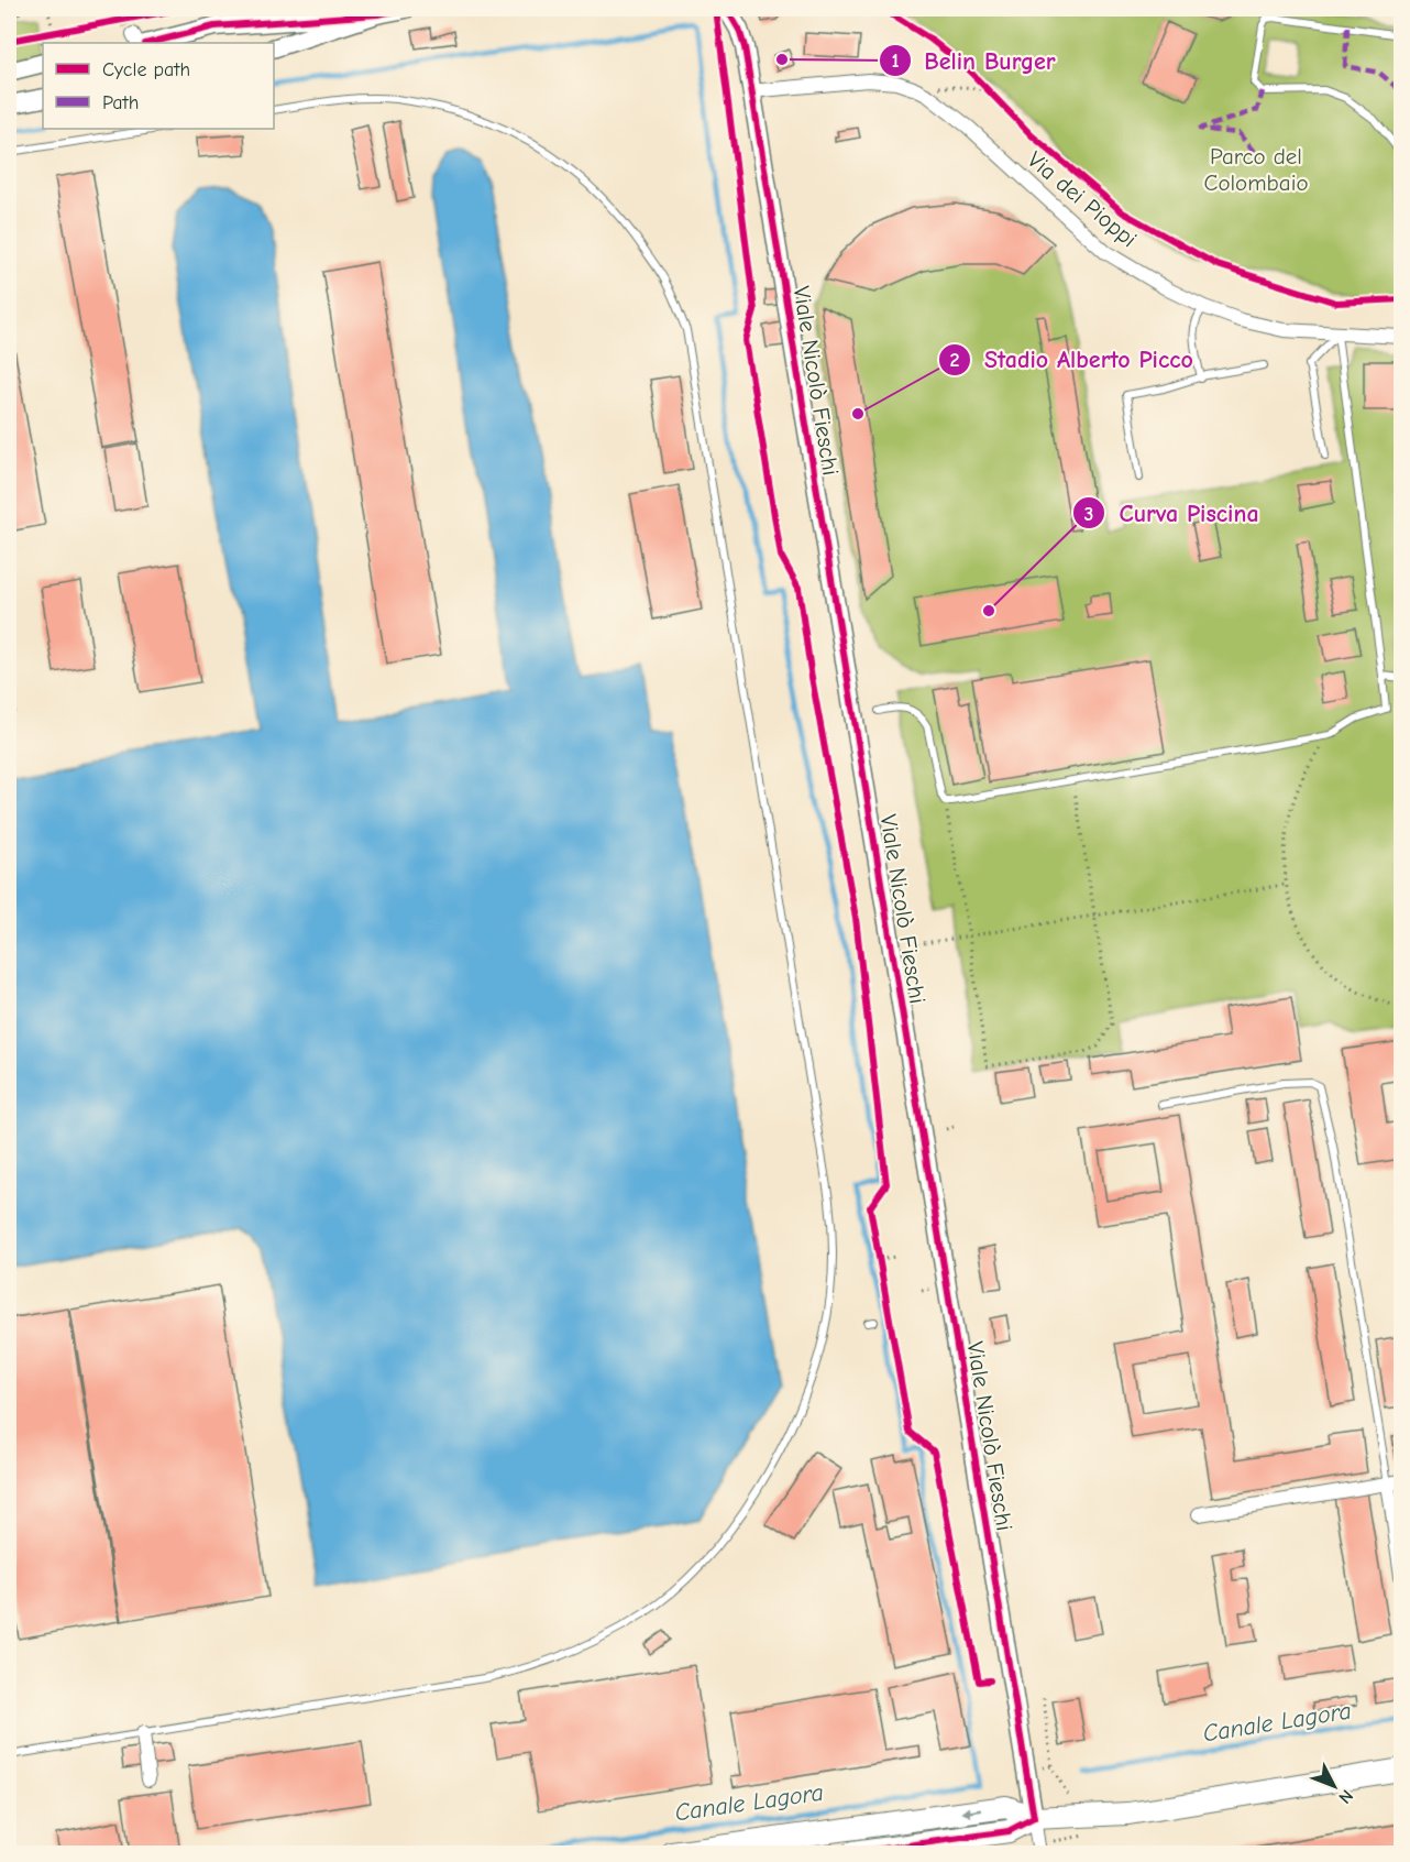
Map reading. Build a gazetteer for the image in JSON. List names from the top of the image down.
{
  "streets": {
    "main road": ["Viale Nicolò Fieschi"],
    "street": ["Via dei Pioppi"]
  },
  "crossings": [
    ["Via dei Pioppi", "Viale Nicolò Fieschi"]
  ],
  "water": ["Canale Lagora"],
  "parks": ["Parco del Colombaio"],
  "places": ["Belin Burger", "Stadio Alberto Picco", "Curva Piscina"],
  "legend": ["Cycle path", "Path"],
  "north": "bottom right"
}
